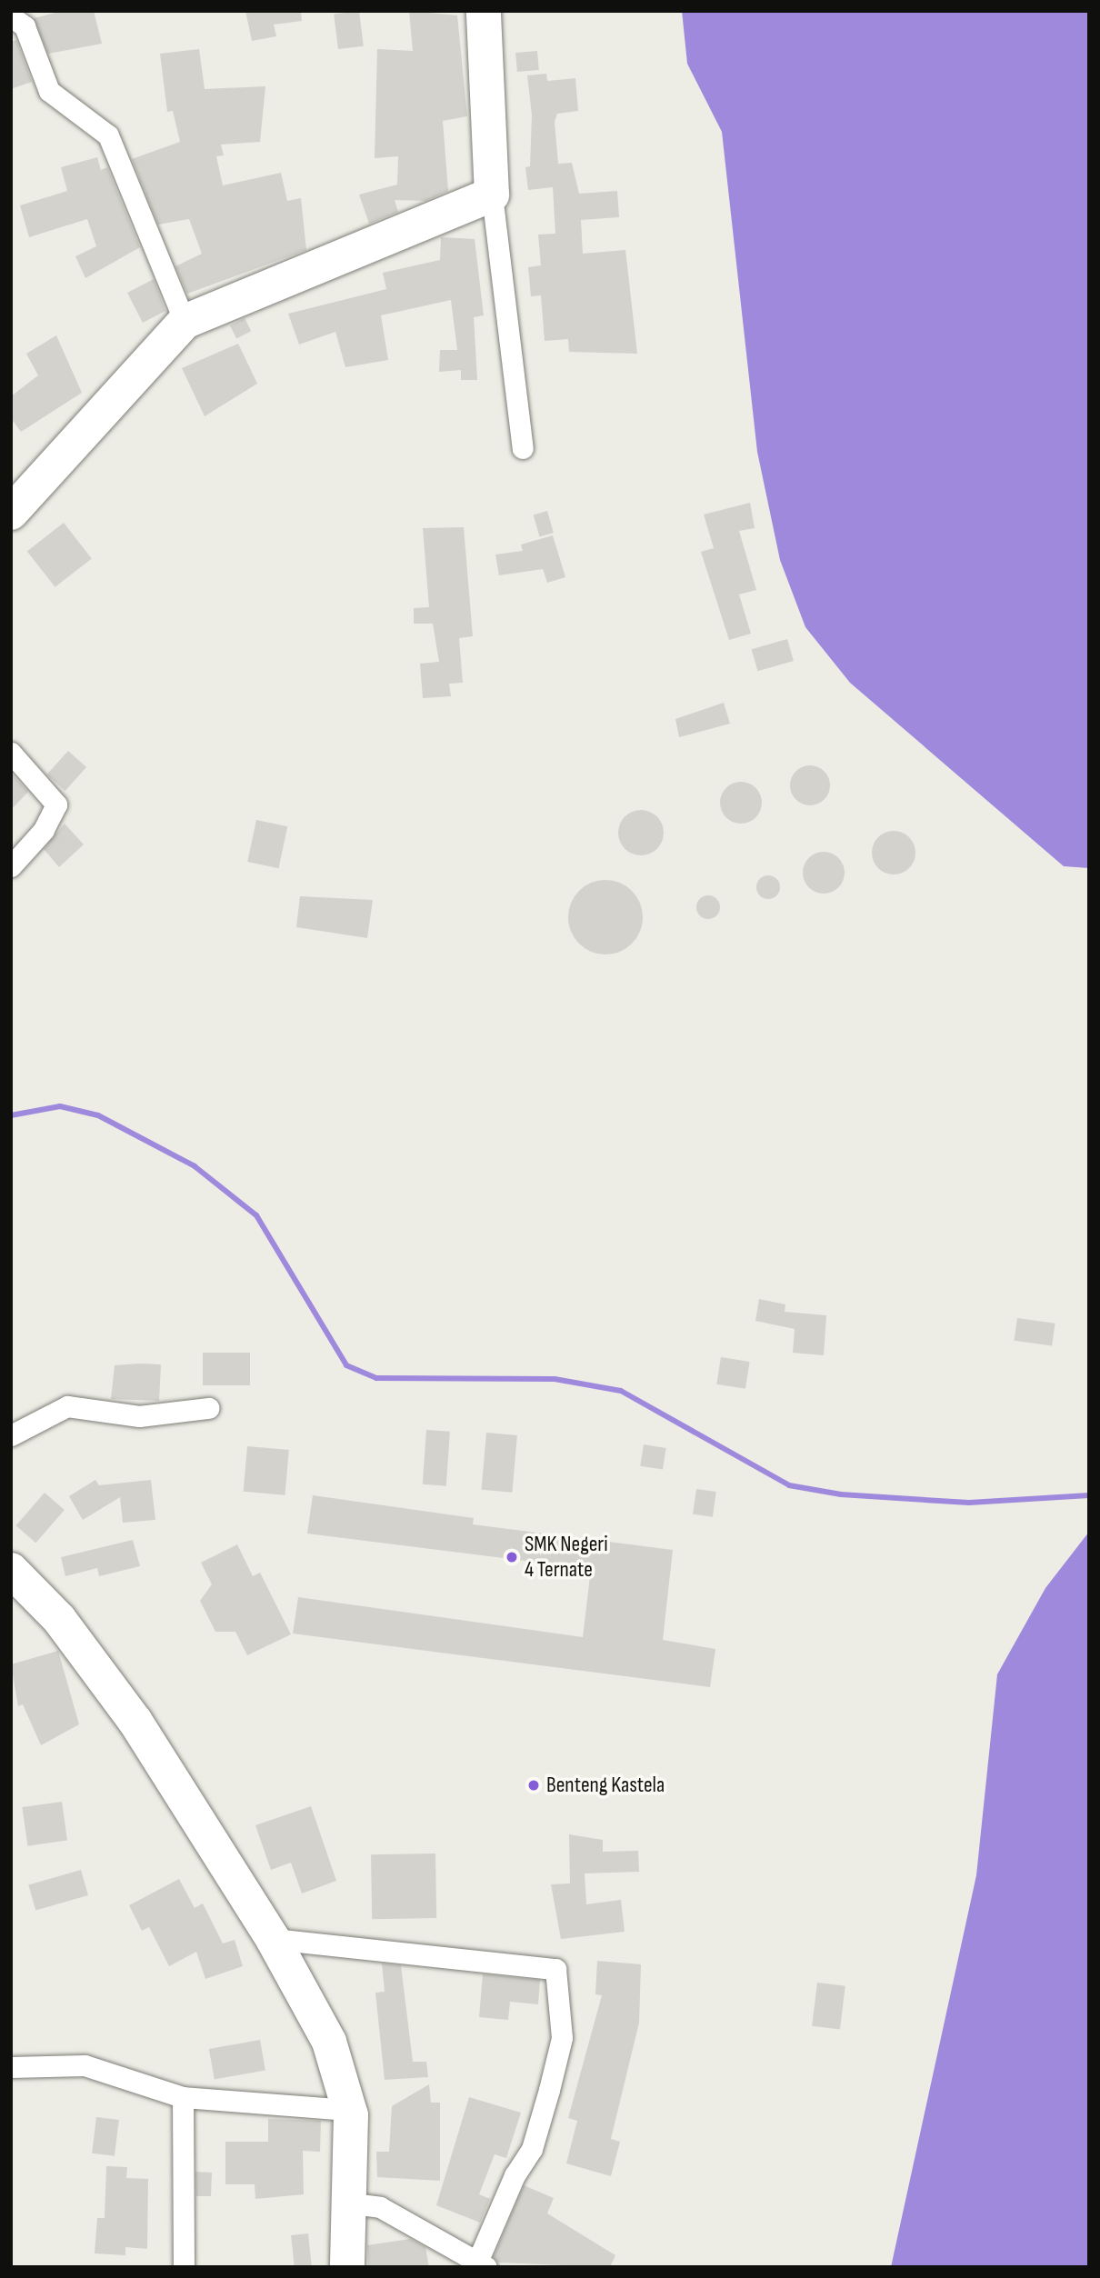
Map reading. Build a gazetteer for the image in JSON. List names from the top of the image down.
{
  "places": ["SMK Negeri 4 Ternate", "Benteng Kastela"]
}
